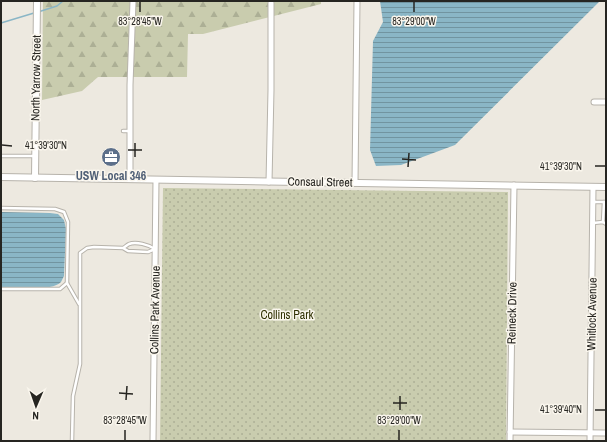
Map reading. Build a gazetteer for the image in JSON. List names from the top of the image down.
{
  "streets": {
    "street": [
      "North Yarrow Street",
      "Consaul Street",
      "Collins Park Avenue",
      "Reineck Drive",
      "Whitlock Avenue"
    ]
  },
  "crossings": [
    ["North Yarrow Street", "Consaul Street"],
    ["Consaul Street", "Collins Park Avenue"],
    ["Consaul Street", "Reineck Drive"],
    ["Consaul Street", "Whitlock Avenue"]
  ],
  "parks": ["Collins Park"],
  "places": {
    "office": ["USW Local 346"]
  },
  "north": "bottom",
  "coordinates": [
    "83°28'45\"W",
    "83°29'00\"W",
    "41°39'30\"N",
    "41°39'40\"N"
  ]
}
